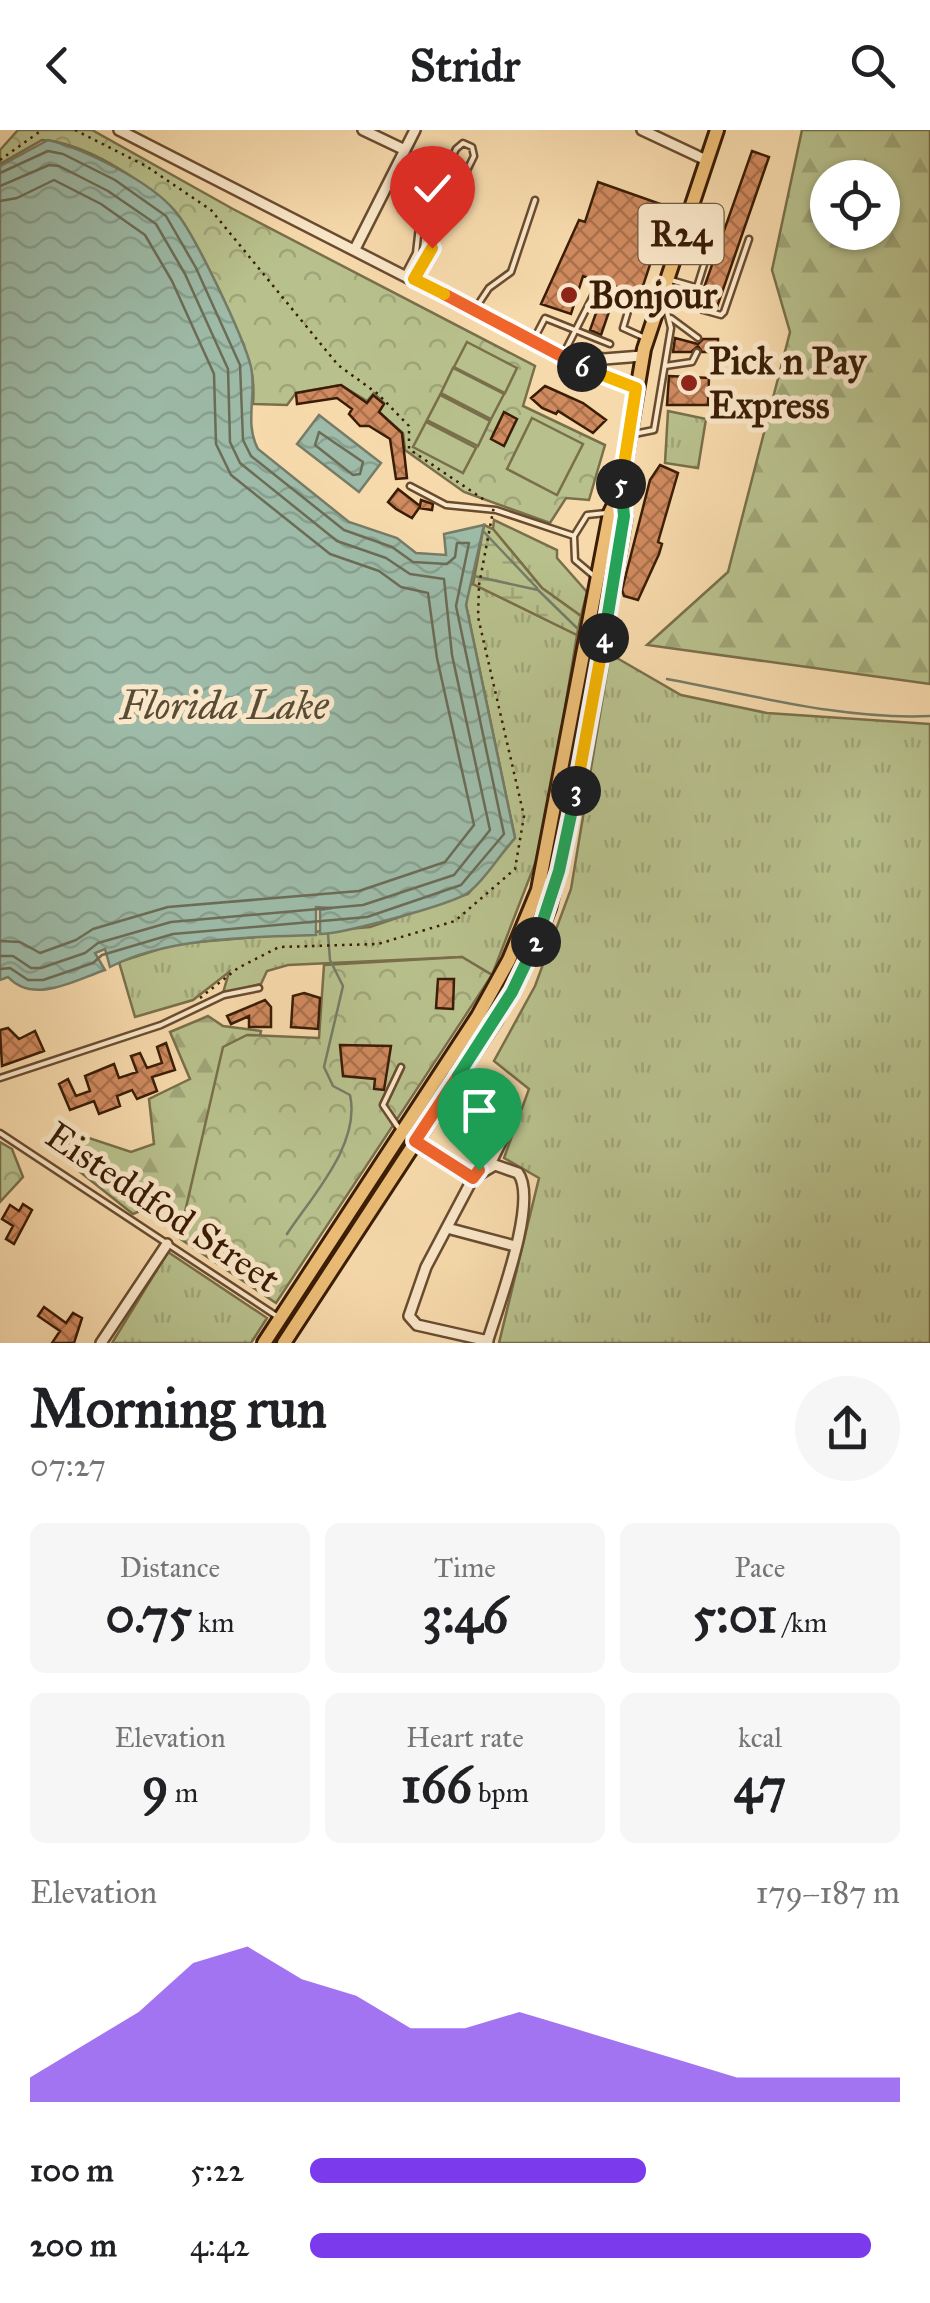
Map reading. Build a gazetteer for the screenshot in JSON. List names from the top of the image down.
{
  "streets": {
    "main road": ["R24"],
    "lane": ["Eisteddfod Street"]
  },
  "crossings": [
    ["R24", "Eisteddfod Street"]
  ],
  "water": ["Florida Lake"],
  "places": ["Bonjour", "Pick n Pay Express"],
  "page": {
    "header": "Stridr",
    "pins": [
      "6",
      "5",
      "4",
      "3",
      "2"
    ],
    "heading": ["Morning run", "07:27"],
    "stats": [
      ["Distance", "0.75 km"],
      ["Time", "3:46"],
      ["Pace", "5:01 /km"],
      ["Elevation", "9 m"],
      ["Heart rate", "166 bpm"],
      ["kcal", "47"]
    ],
    "chart": ["Elevation", "179–187 m"],
    "list": [
      {
        "name": "100 m",
        "note": "5:22"
      },
      {
        "name": "200 m",
        "note": "4:42"
      }
    ]
  }
}
